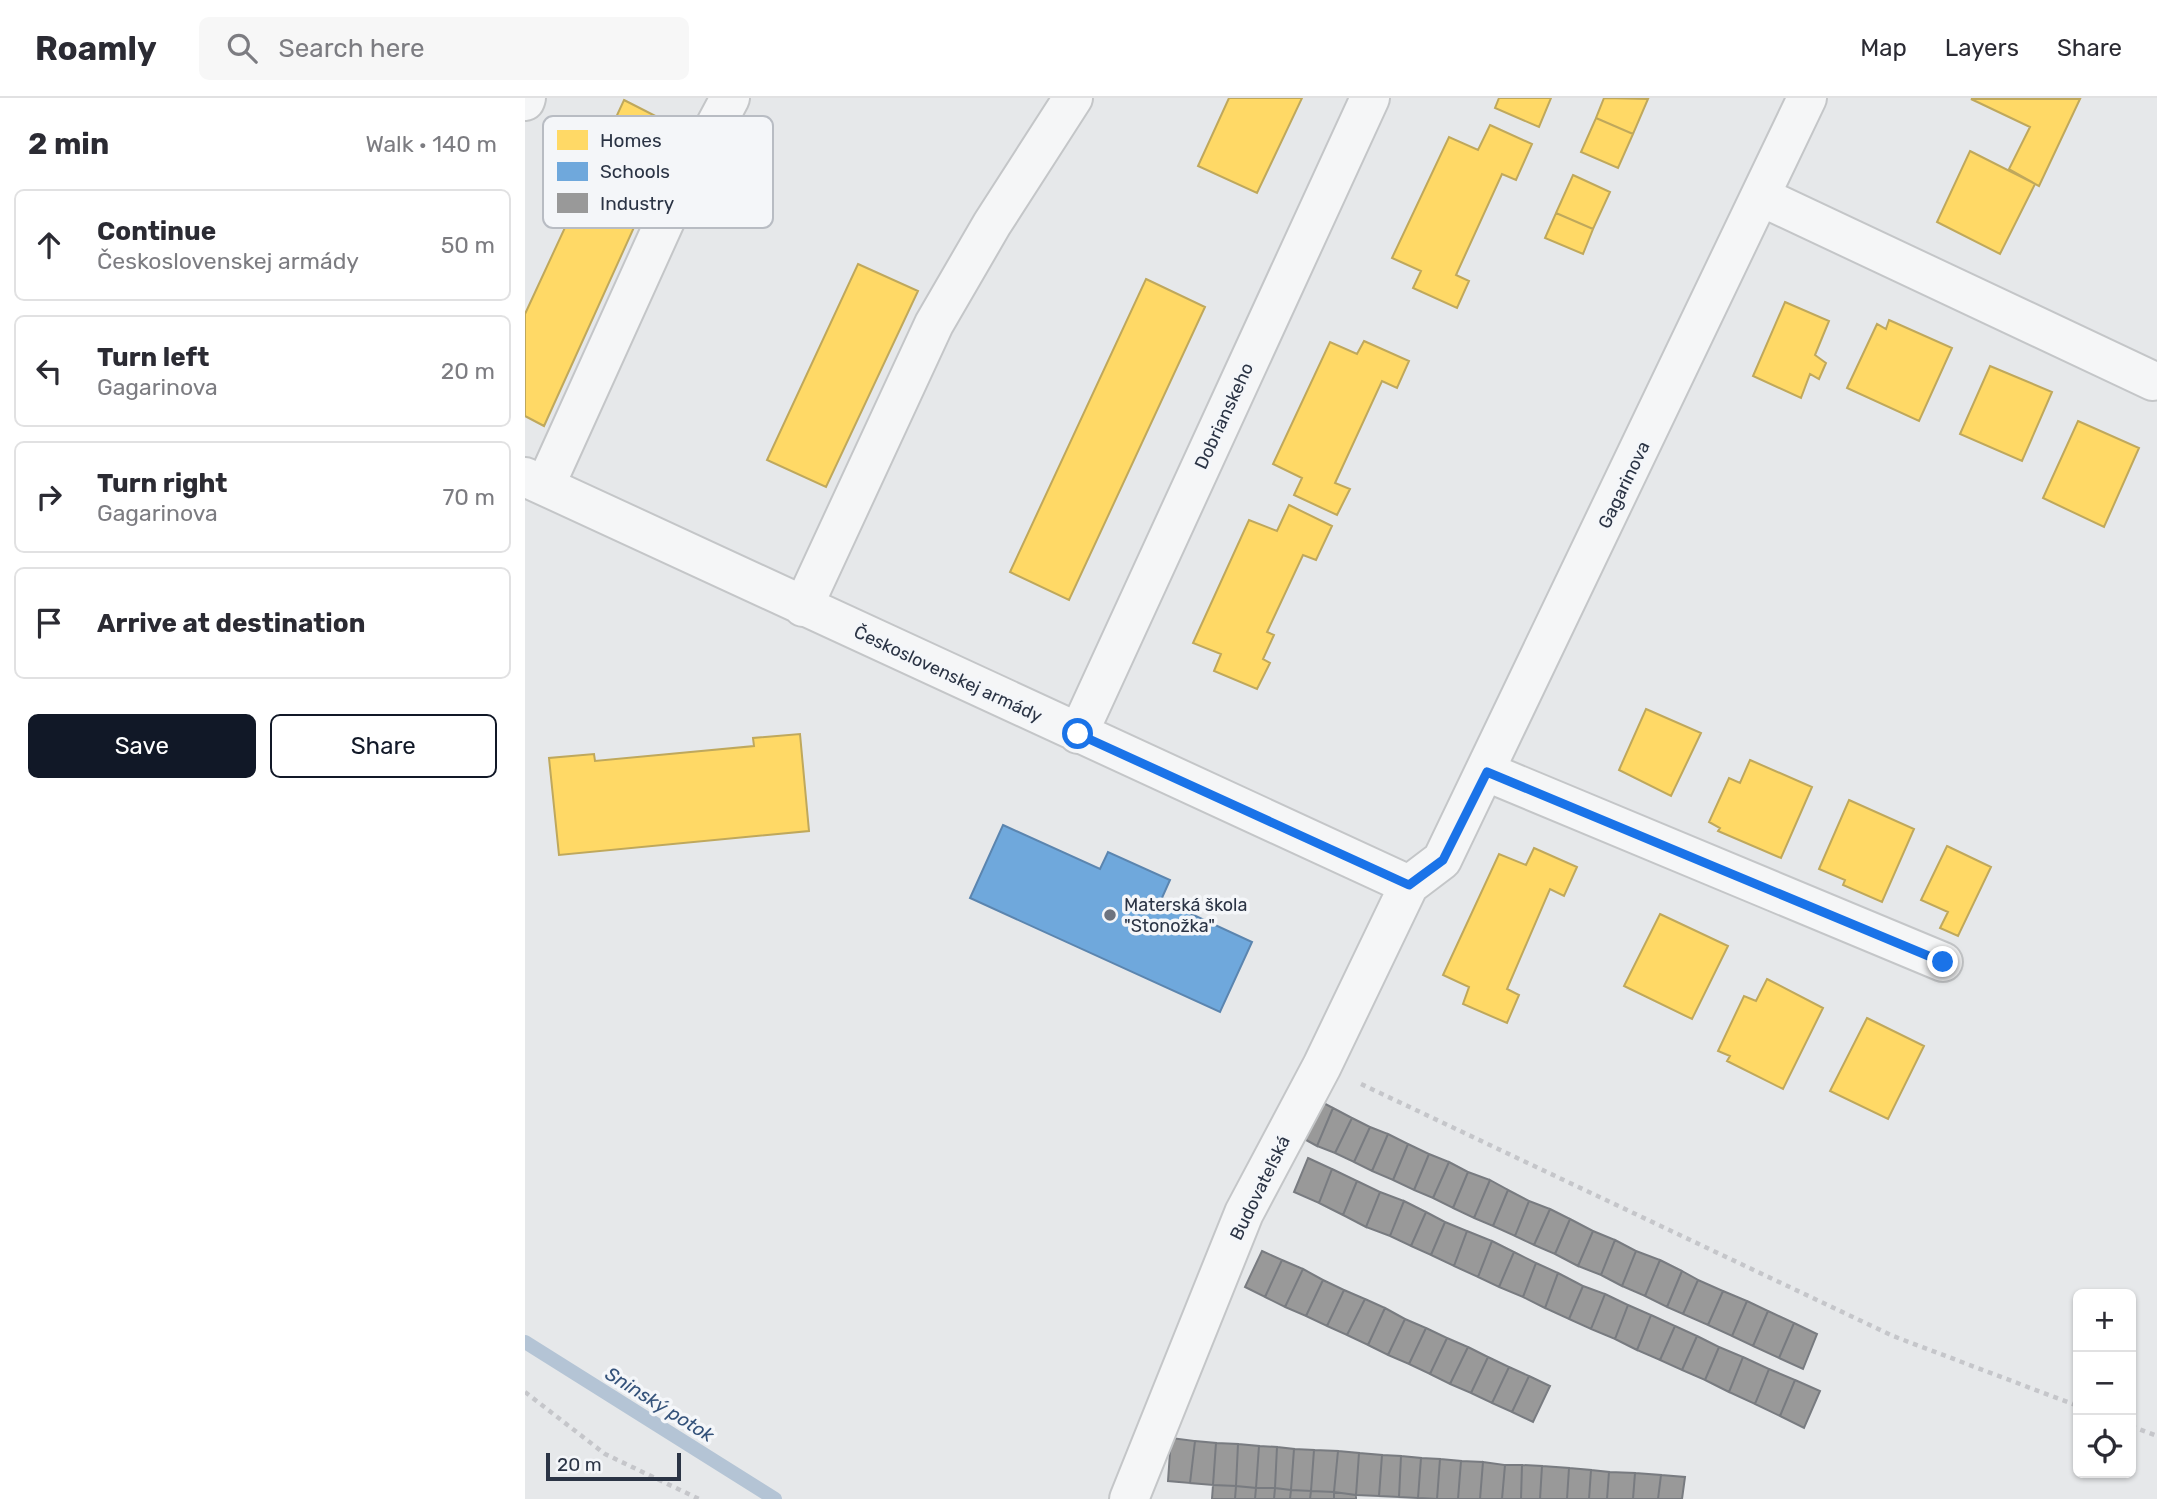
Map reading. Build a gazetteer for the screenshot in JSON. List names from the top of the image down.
{
  "streets": {
    "street": [
      "Dobrianskeho",
      "Gagarinova",
      "Československej armády",
      "Budovateľská"
    ]
  },
  "crossings": [
    ["Dobrianskeho", "Československej armády"],
    ["Gagarinova", "Československej armády"],
    ["Gagarinova", "Budovateľská"],
    ["Československej armády", "Budovateľská"]
  ],
  "water": ["Sninský potok"],
  "places": ["Materská škola \"Stonožka\""],
  "legend": ["Homes", "Schools", "Industry"],
  "scale_bar": "20 m",
  "page": {
    "header": "Roamly",
    "search": "Search here",
    "nav": ["Map", "Layers", "Share"],
    "heading": ["2 min", "Walk · 140 m"],
    "list": [
      ["Continue", "Československej armády", "50 m"],
      ["Turn left", "Gagarinova", "20 m"],
      ["Turn right", "Gagarinova", "70 m"],
      "Arrive at destination"
    ],
    "buttons": ["Save", "Share"],
    "map_buttons": ["+", "−"],
    "scale": "20 m"
  }
}
